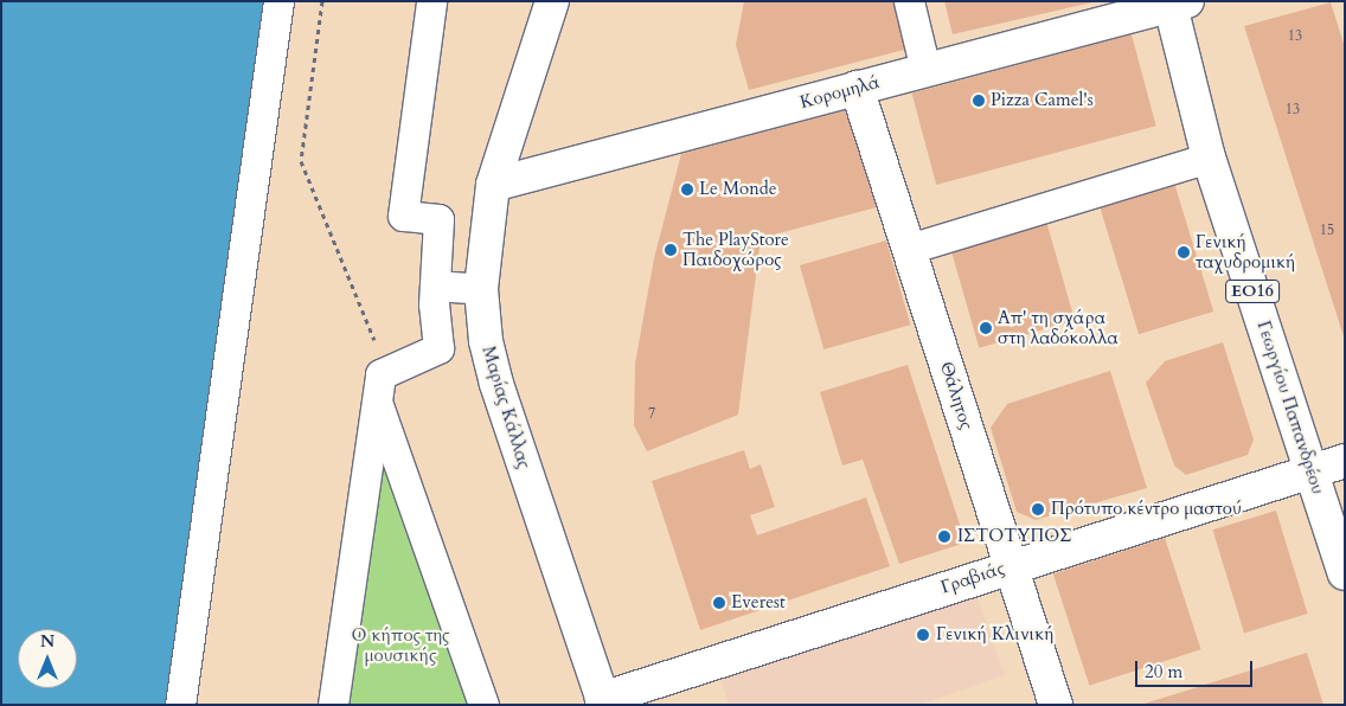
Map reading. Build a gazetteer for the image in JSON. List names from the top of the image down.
{
  "streets": {
    "street": [
      "Κορομηλά",
      "ΕΟ16",
      "Θάλητος",
      "Μαρίας Κάλλας",
      "Γεωργίου Παπανδρέου",
      "Γραβιάς"
    ]
  },
  "crossings": [
    ["Κορομηλά", "Θάλητος"],
    ["Κορομηλά", "Μαρίας Κάλλας"],
    ["Κορομηλά", "Γεωργίου Παπανδρέου"],
    ["Θάλητος", "Γραβιάς"],
    ["Μαρίας Κάλλας", "Γραβιάς"],
    ["Γεωργίου Παπανδρέου", "Γραβιάς"]
  ],
  "parks": ["Ο κήπος της μουσικής"],
  "places": [
    "Pizza Camel's",
    "Le Monde",
    "The PlayStore Παιδοχώρος",
    "Γενική ταχυδρομική",
    "Απ' τη σχάρα στη λαδόκολλα",
    "Πρότυπο κέντρο μαστού",
    "ΙΣΤΟΤΥΠΟΣ",
    "Everest",
    "Γενική Κλινική"
  ],
  "house_numbers": [
    "13",
    "13",
    "15",
    "7"
  ],
  "scale_bar": "20 m",
  "north": "top"
}
